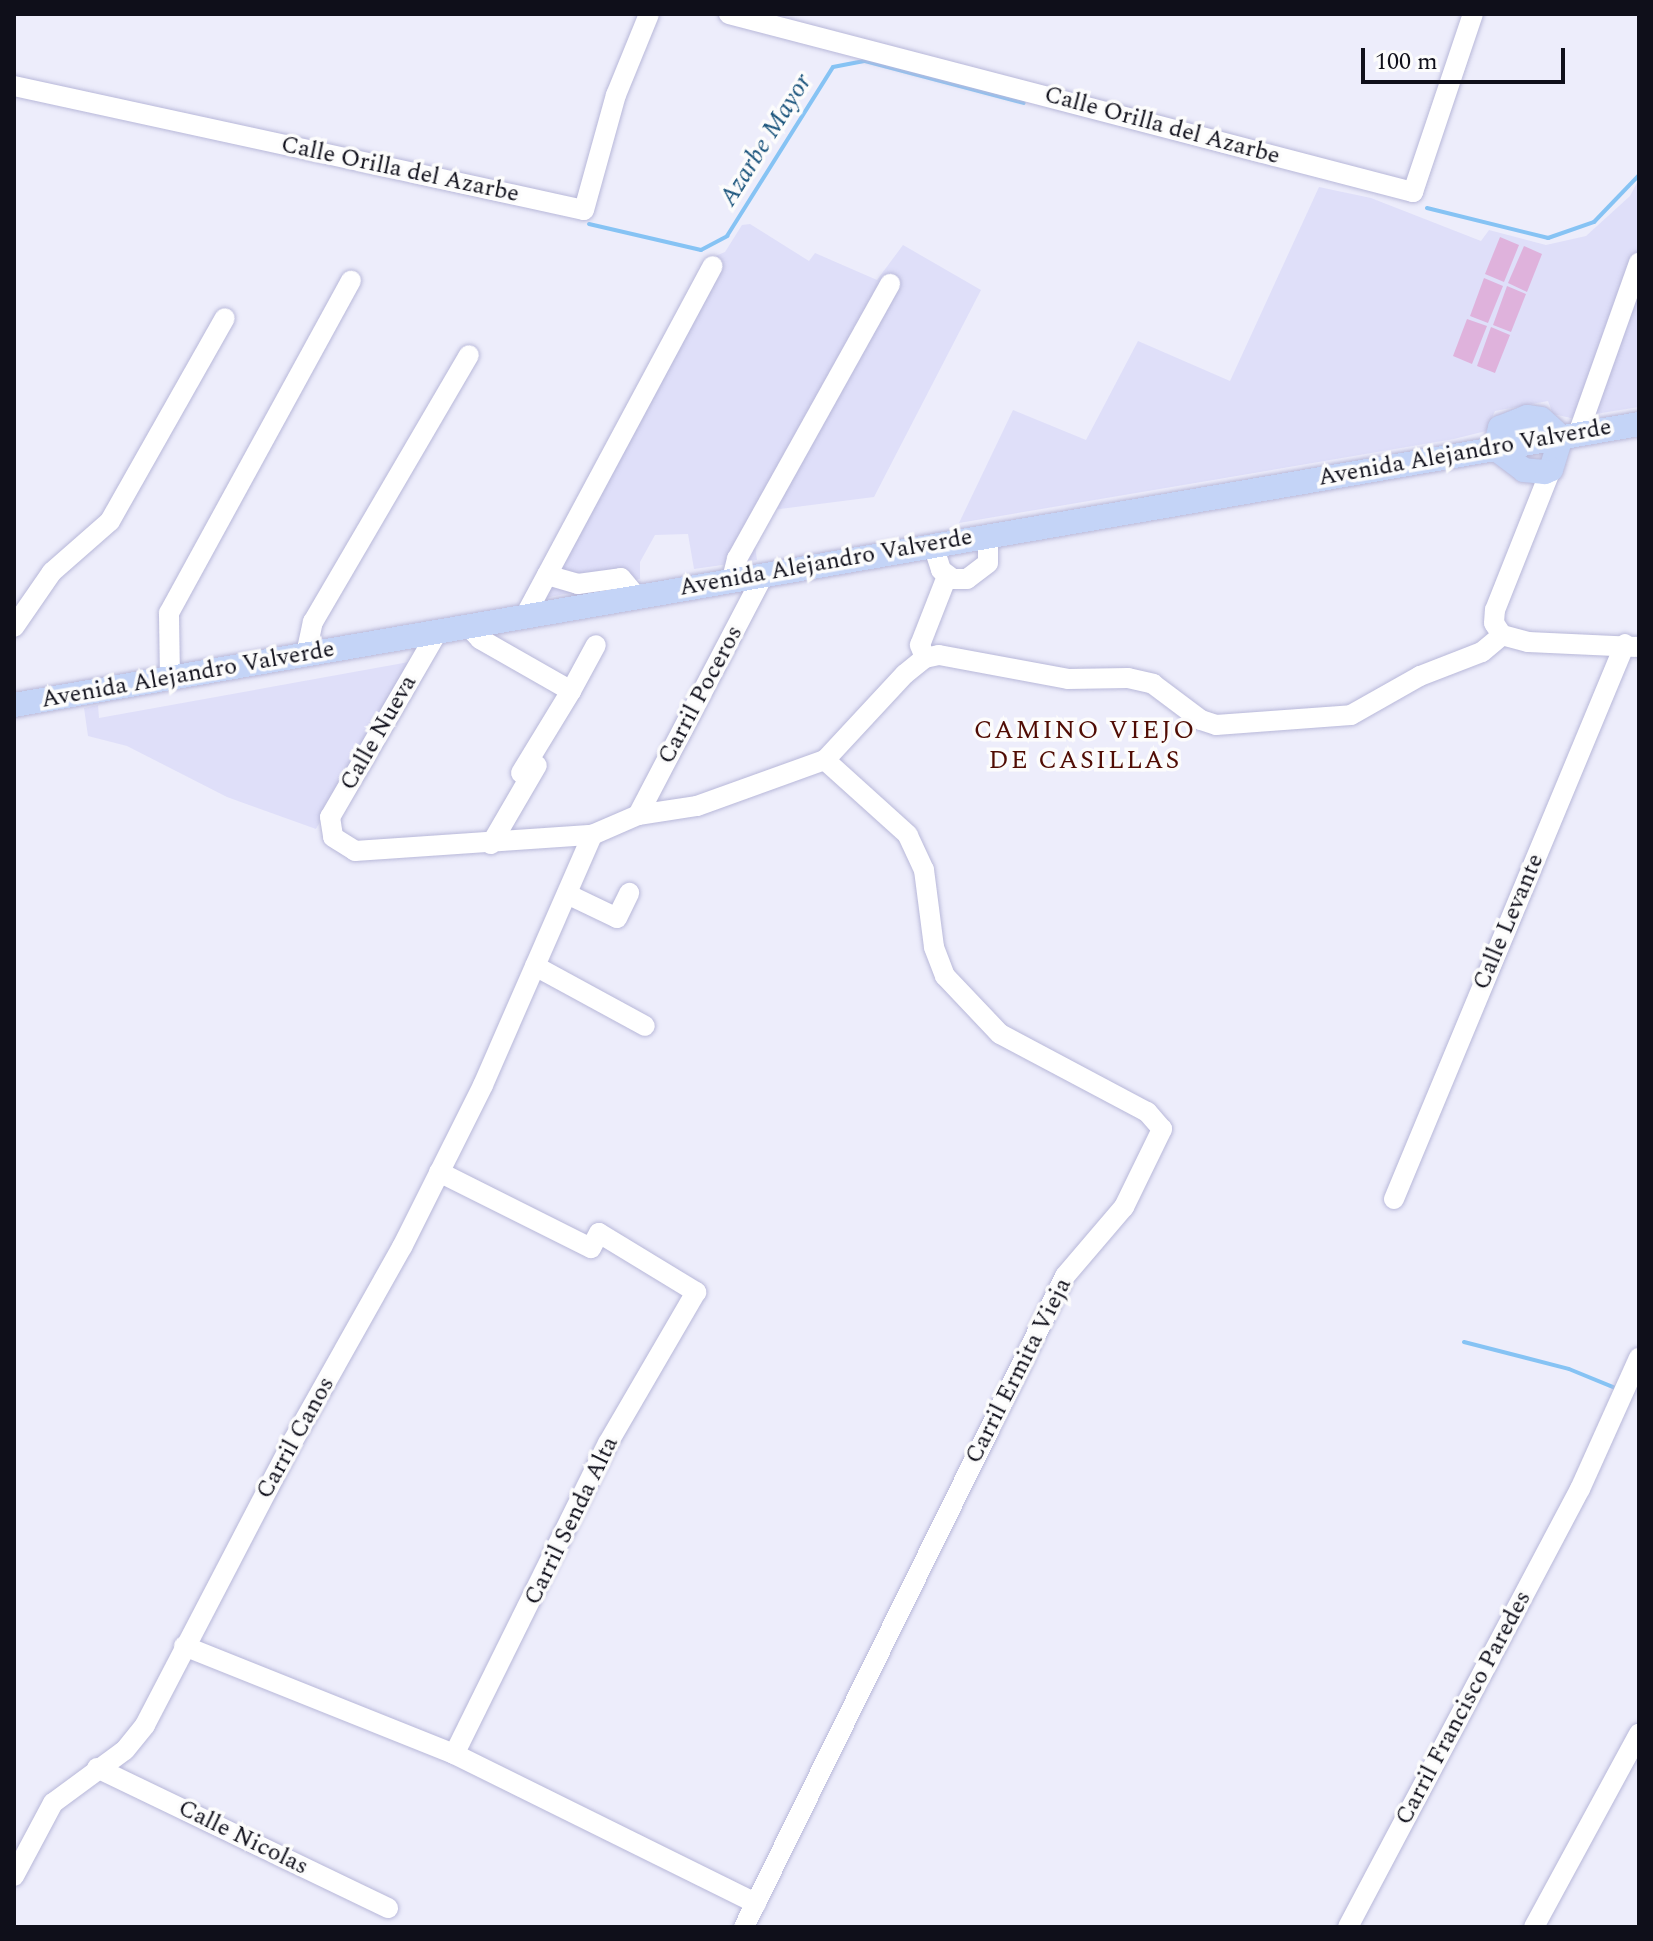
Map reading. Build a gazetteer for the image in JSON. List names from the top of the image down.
{
  "streets": {
    "main road": ["Avenida Alejandro Valverde"],
    "street": [
      "Calle Orilla del Azarbe",
      "Carril Poceros",
      "Calle Nueva",
      "Calle Levante",
      "Carril Ermita Vieja",
      "Carril Canos",
      "Carril Senda Alta",
      "Carril Francisco Paredes",
      "Calle Nicolas"
    ]
  },
  "crossings": [
    ["Avenida Alejandro Valverde", "Carril Poceros"],
    ["Avenida Alejandro Valverde", "Calle Nueva"],
    ["Carril Canos", "Carril Senda Alta"],
    ["Carril Canos", "Calle Nicolas"]
  ],
  "districts": ["CAMINO VIEJO DE CASILLAS"],
  "water": ["Azarbe Mayor"],
  "scale_bar": "100 m"
}
